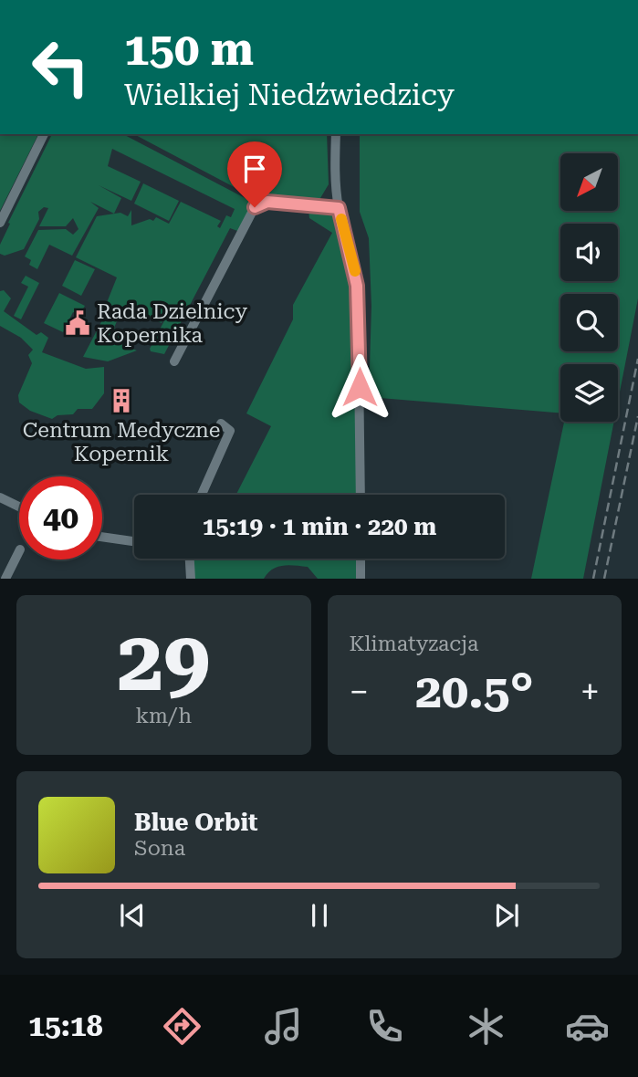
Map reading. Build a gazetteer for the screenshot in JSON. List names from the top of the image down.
{
  "places": {
    "public building": ["Rada Dzielnicy Kopernika"],
    "building": ["Centrum Medyczne Kopernik"]
  },
  "north": "bottom left",
  "page": {
    "turn": ["150 m", "Wielkiej Niedźwiedzicy"],
    "limit": "40",
    "trip": "15:19 · 1 min · 220 m",
    "tile": [
      ["29", "km/h"],
      "Klimatyzacja"
    ],
    "heat": ["−", "20.5°", "+"],
    "song": ["Blue Orbit", "Sona"],
    "tabs": "15:18"
  }
}
